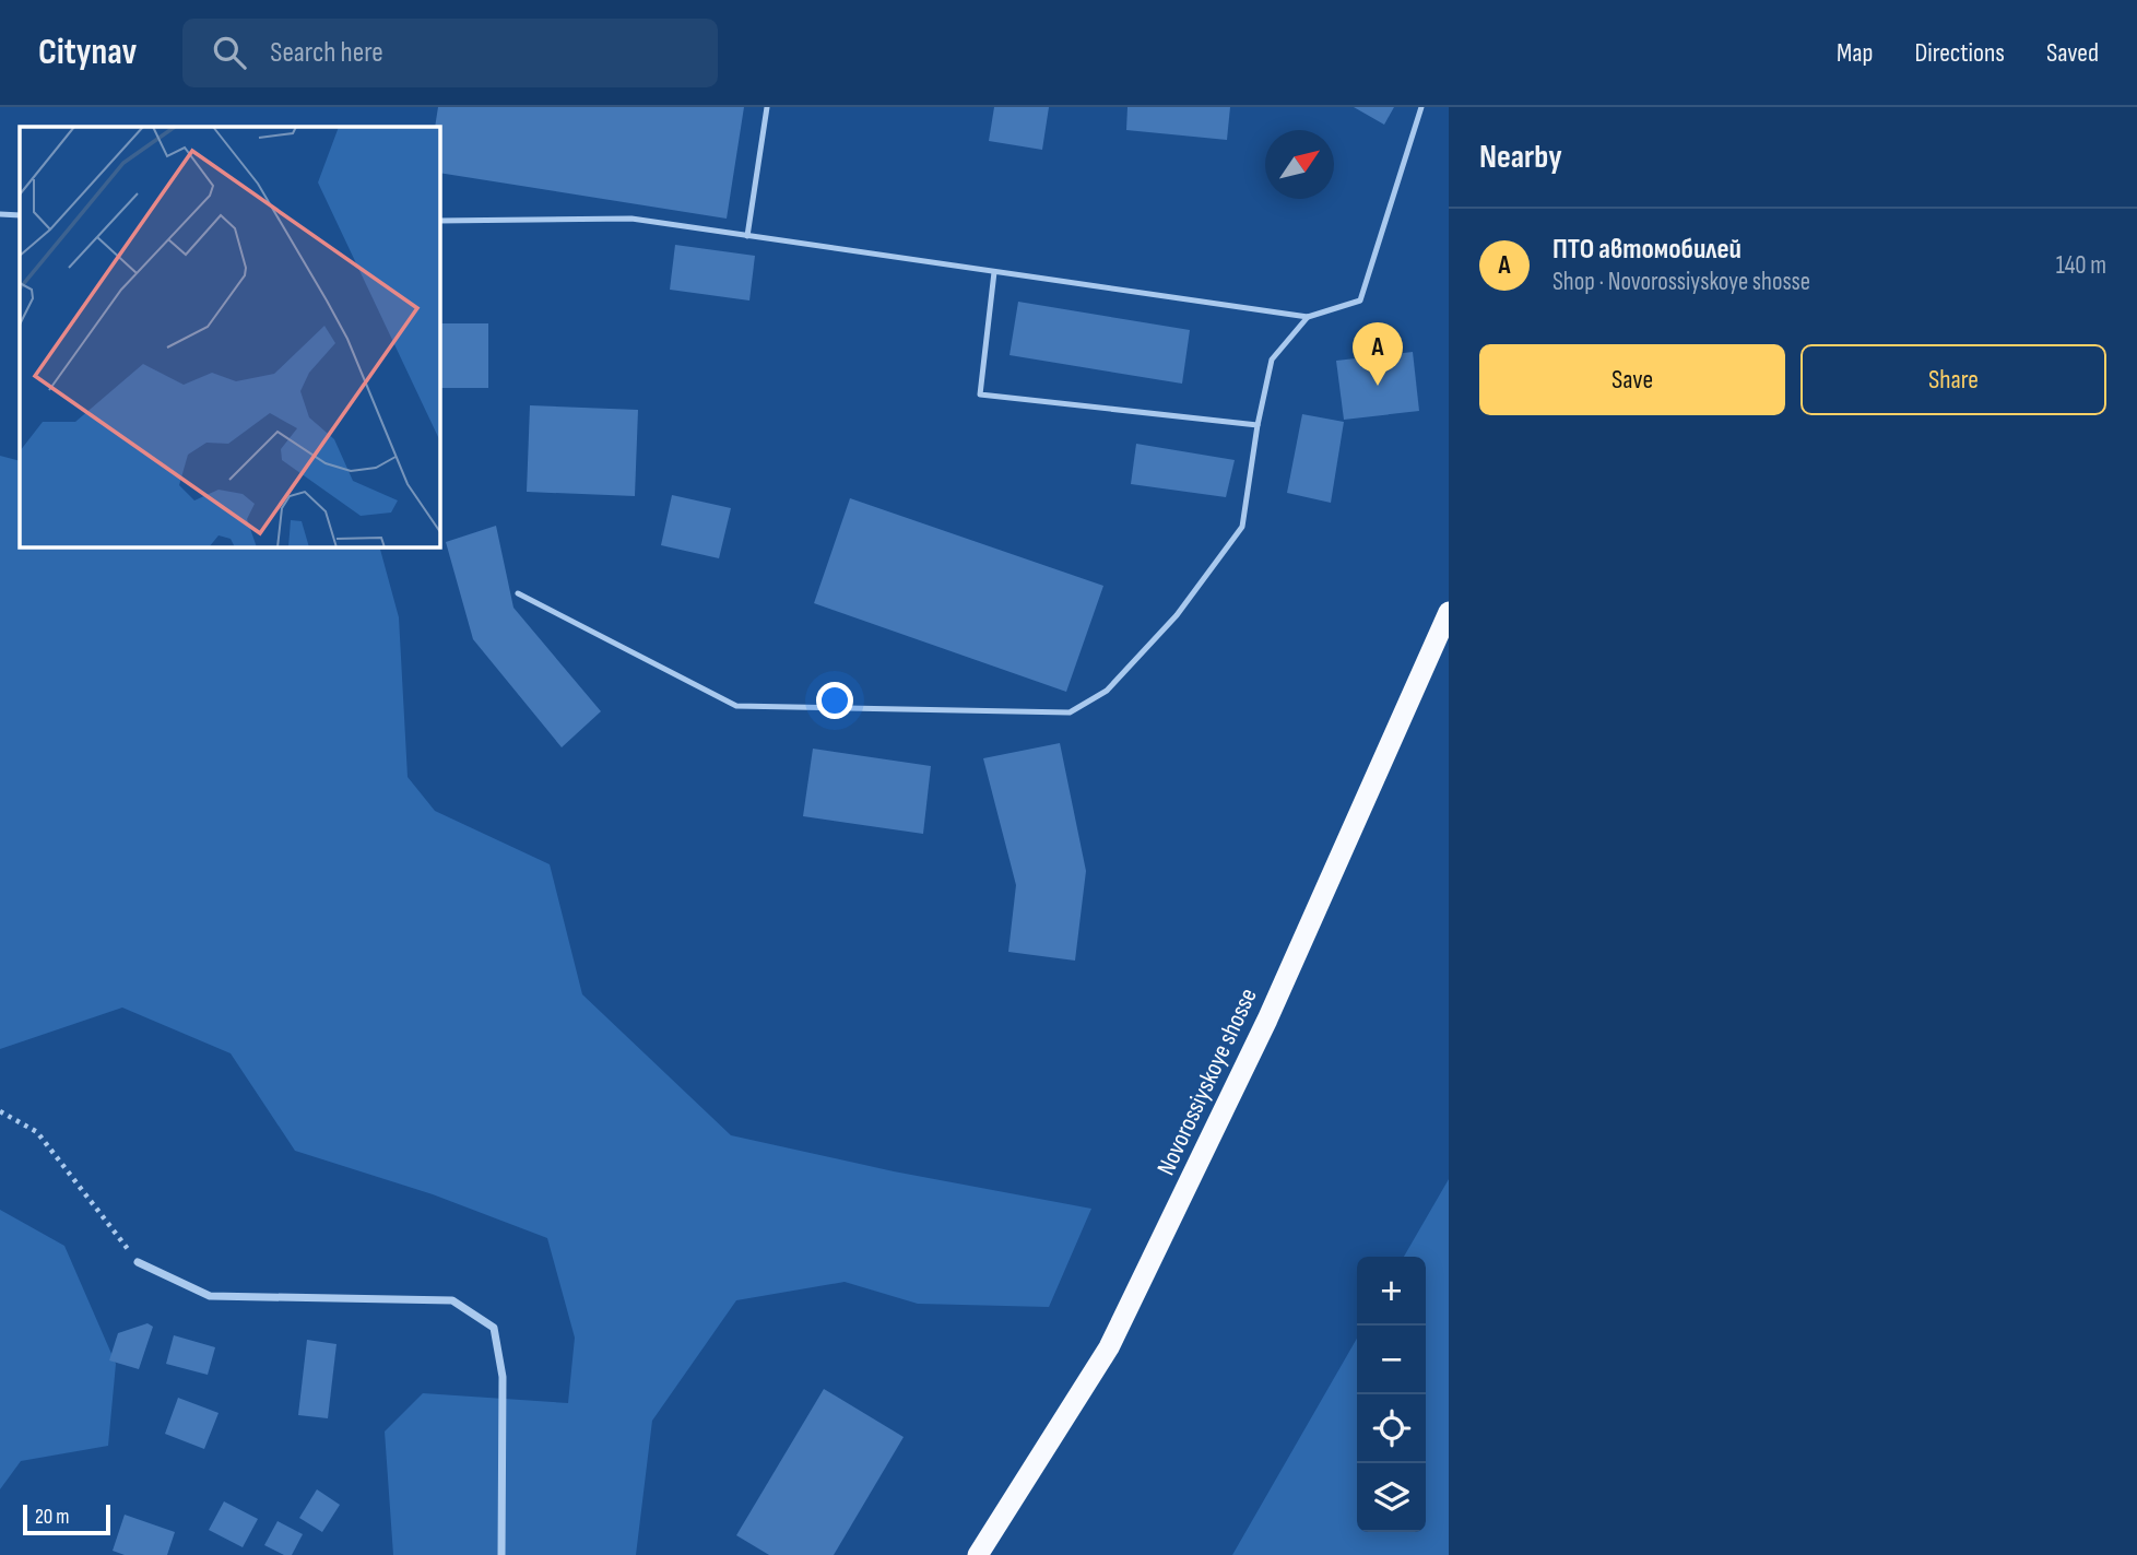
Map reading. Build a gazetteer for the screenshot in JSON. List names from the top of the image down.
{
  "streets": {
    "highway": ["Novorossiyskoye shosse"]
  },
  "scale_bar": "20 m",
  "north": "top right",
  "page": {
    "header": "Citynav",
    "search": "Search here",
    "nav": ["Map", "Directions", "Saved"],
    "heading": "Nearby",
    "list": [
      {
        "mark": "A",
        "name": "ПТО автомобилей",
        "note": "Shop · Novorossiyskoye shosse",
        "value": "140 m"
      }
    ],
    "buttons": ["Save", "Share"],
    "pins": "A",
    "map_buttons": ["+", "−"],
    "scale": "20 m"
  }
}
